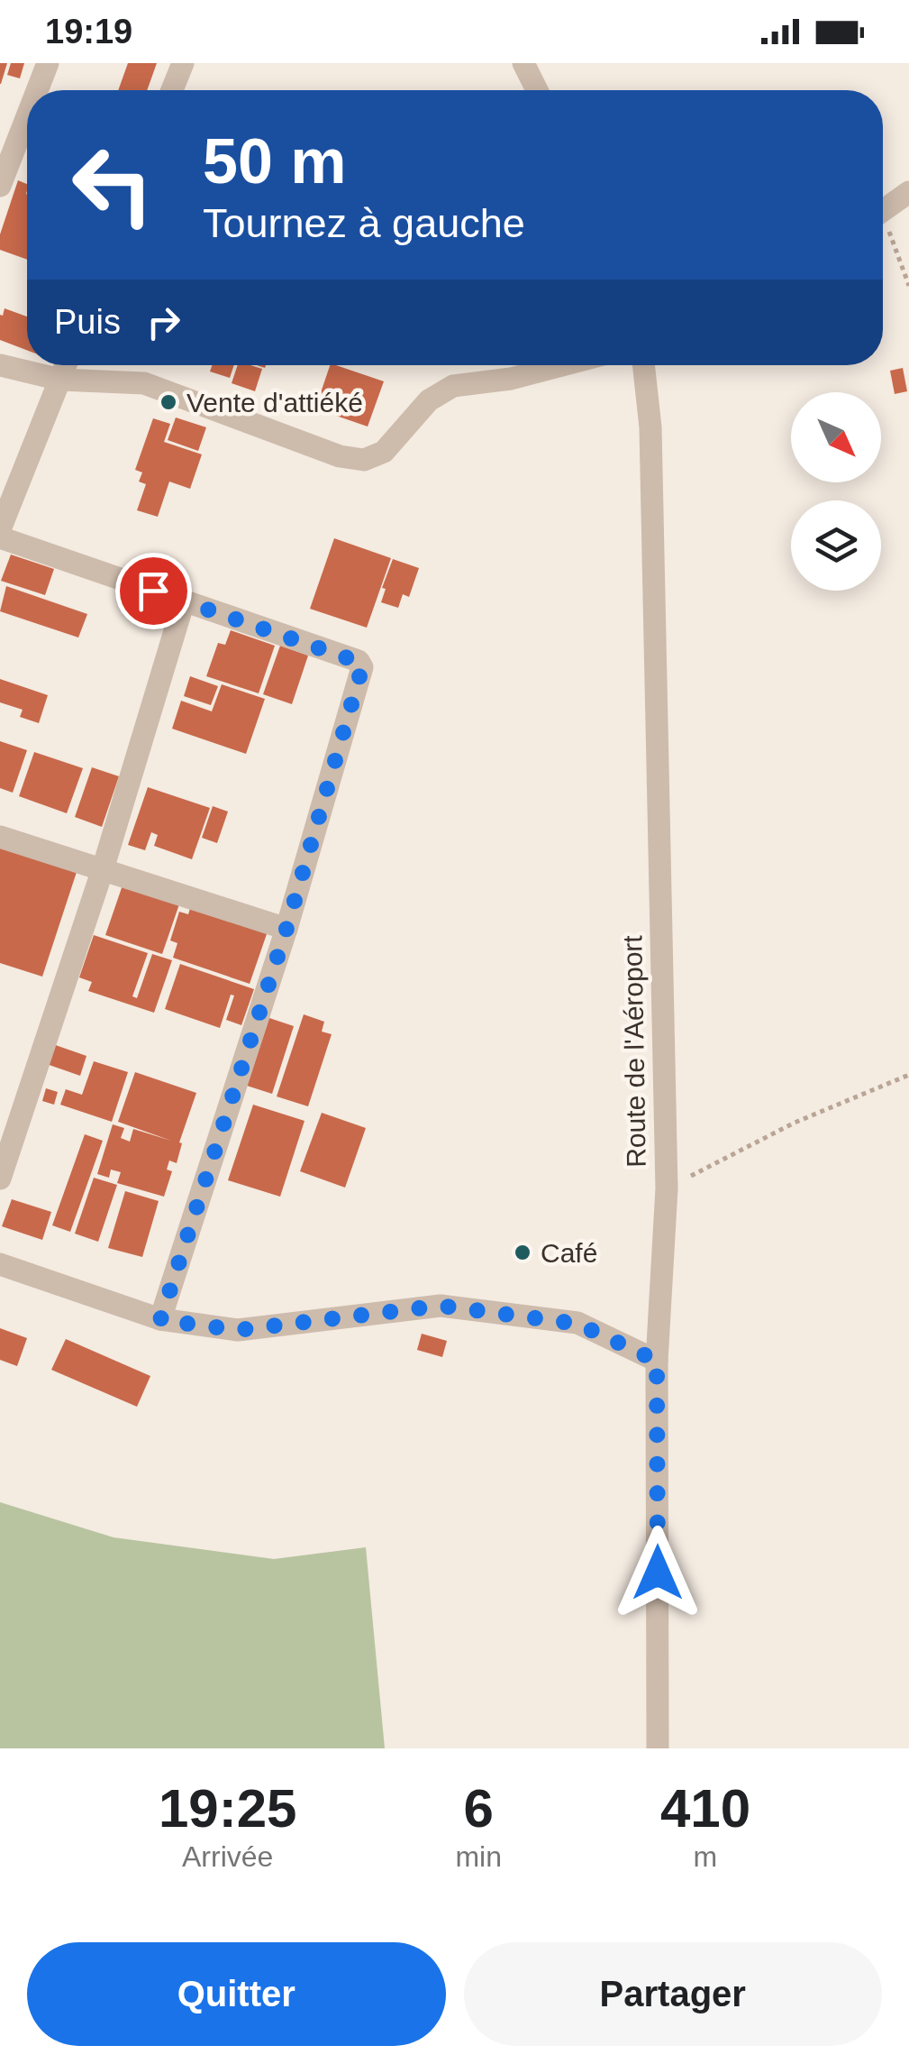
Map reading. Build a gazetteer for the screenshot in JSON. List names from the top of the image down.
{
  "streets": {
    "street": ["Route de l'Aéroport"]
  },
  "places": ["Vente d'attiéké", "Café"],
  "north": "bottom right",
  "page": {
    "status": "19:19",
    "turn": ["50 m", "Tournez à gauche"],
    "then": "Puis",
    "eta": [
      "19:25",
      "Arrivée",
      "6",
      "min",
      "410",
      "m"
    ],
    "buttons": ["Quitter", "Partager"]
  }
}
